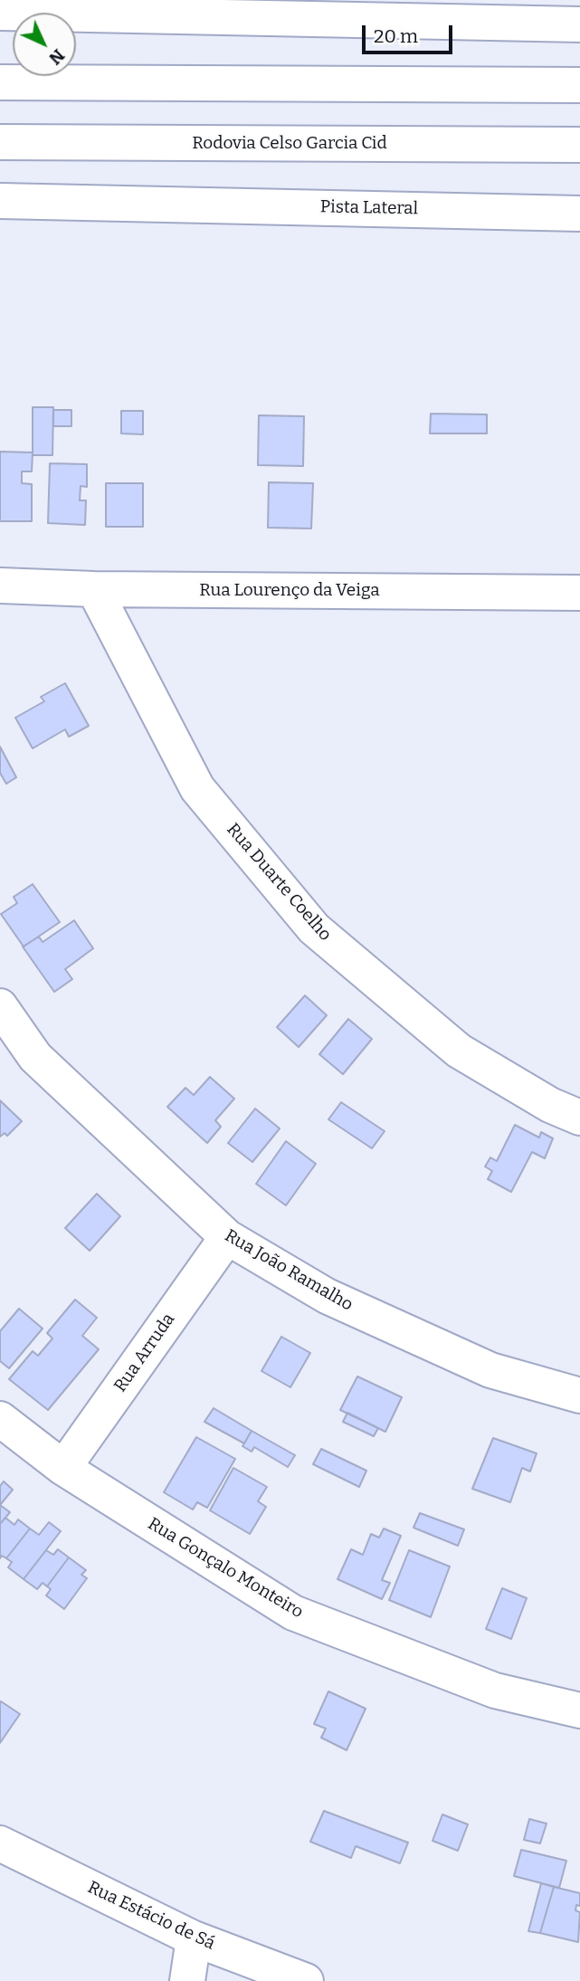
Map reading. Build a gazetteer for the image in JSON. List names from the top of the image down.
{
  "streets": {
    "main road": [
      "Rodovia Celso Garcia Cid",
      "Pista Lateral",
      "Rua Lourenço da Veiga",
      "Rua Duarte Coelho",
      "Rua João Ramalho",
      "Rua Arruda",
      "Rua Gonçalo Monteiro",
      "Rua Estácio de Sá"
    ]
  },
  "crossings": [
    ["Rua Lourenço da Veiga", "Rua Duarte Coelho"],
    ["Rua João Ramalho", "Rua Arruda"],
    ["Rua Arruda", "Rua Gonçalo Monteiro"]
  ],
  "scale_bar": "20 m",
  "north": "bottom right"
}
